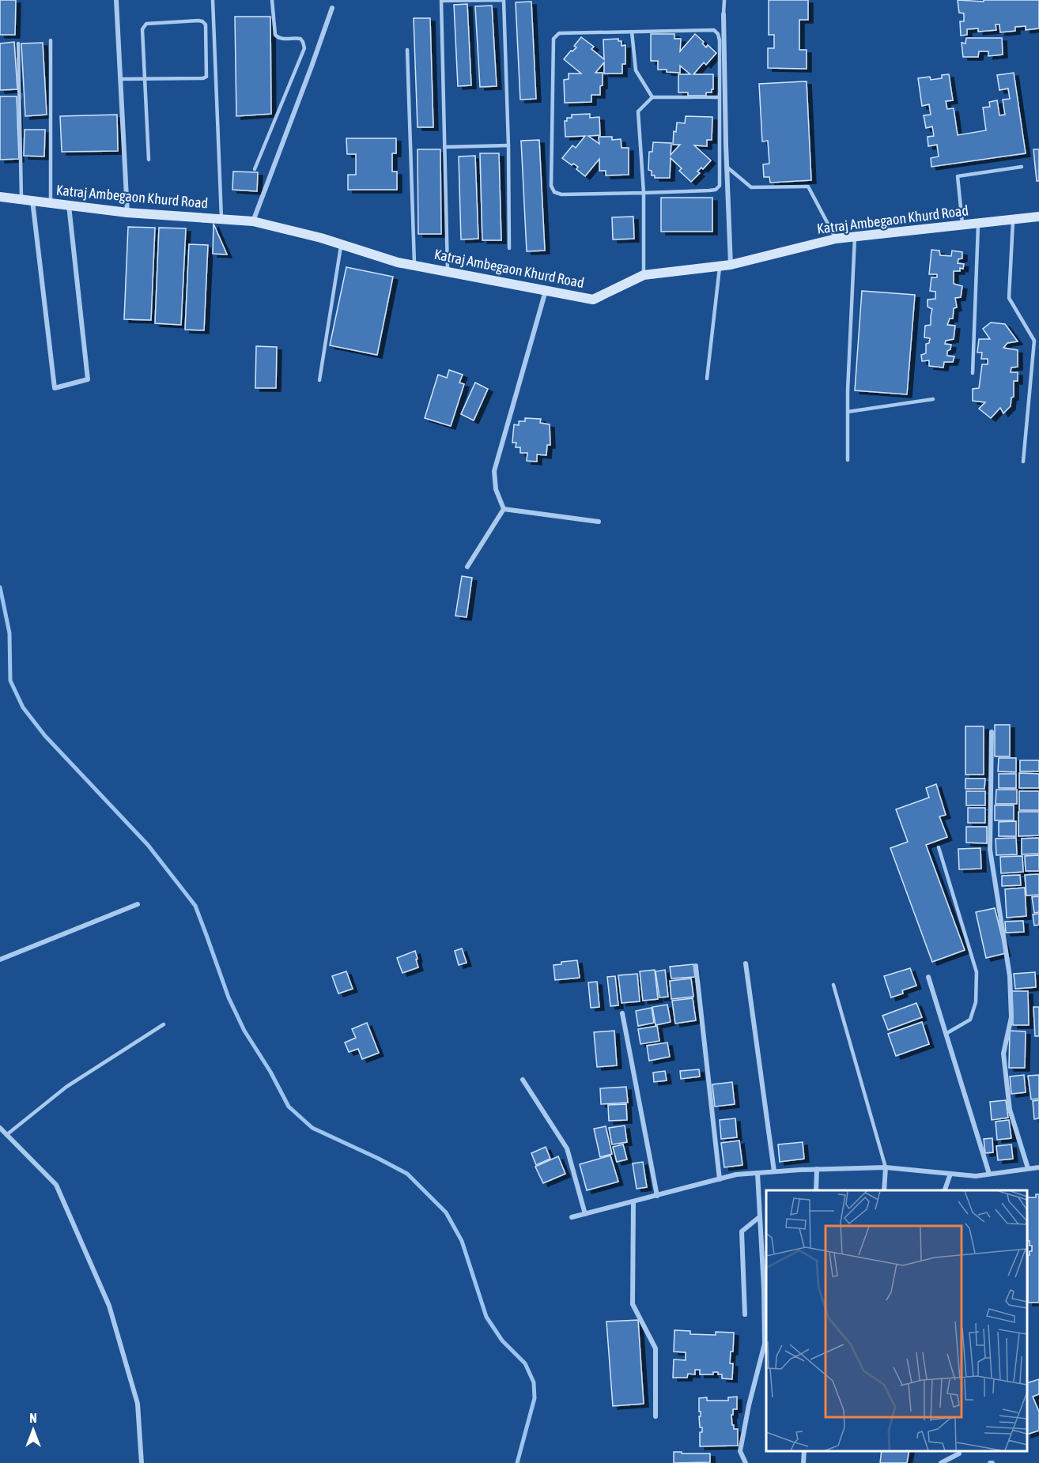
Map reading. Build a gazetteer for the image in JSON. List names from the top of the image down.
{
  "streets": {
    "street": ["Katraj Ambegaon Khurd Road"]
  },
  "north": "top"
}
